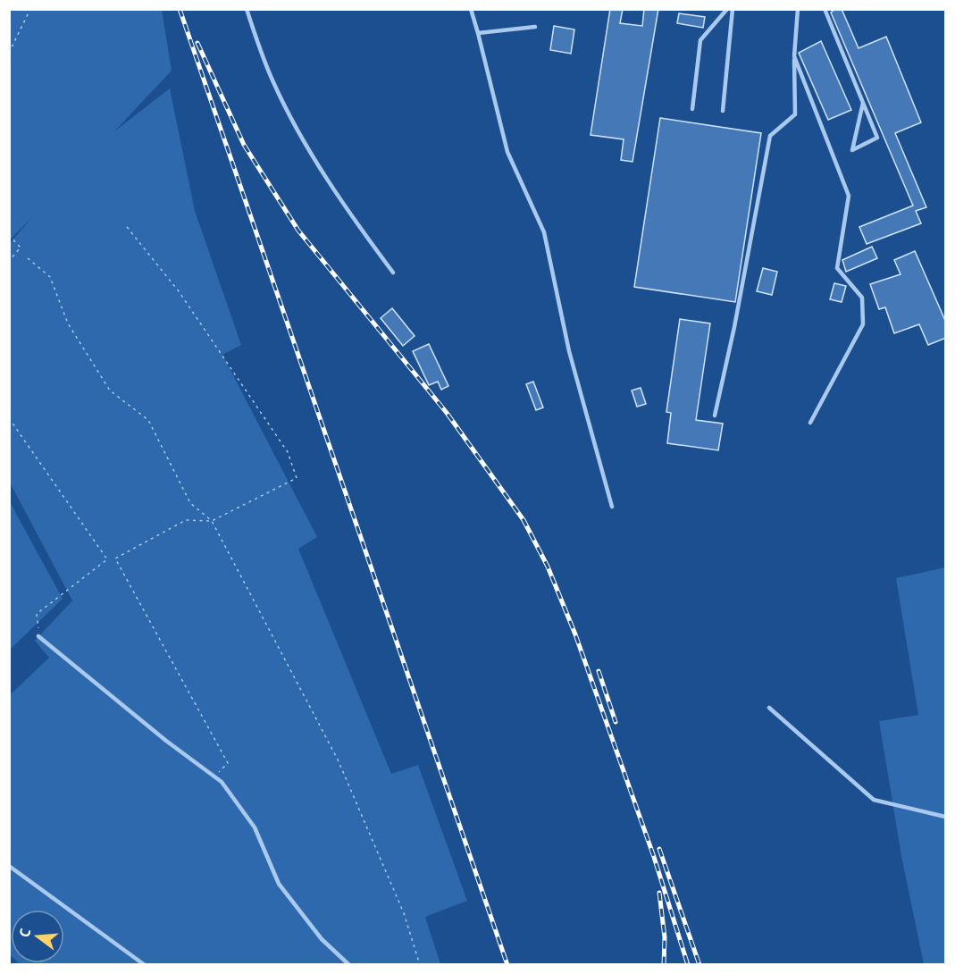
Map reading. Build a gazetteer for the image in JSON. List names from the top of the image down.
{
  "north": "left"
}
